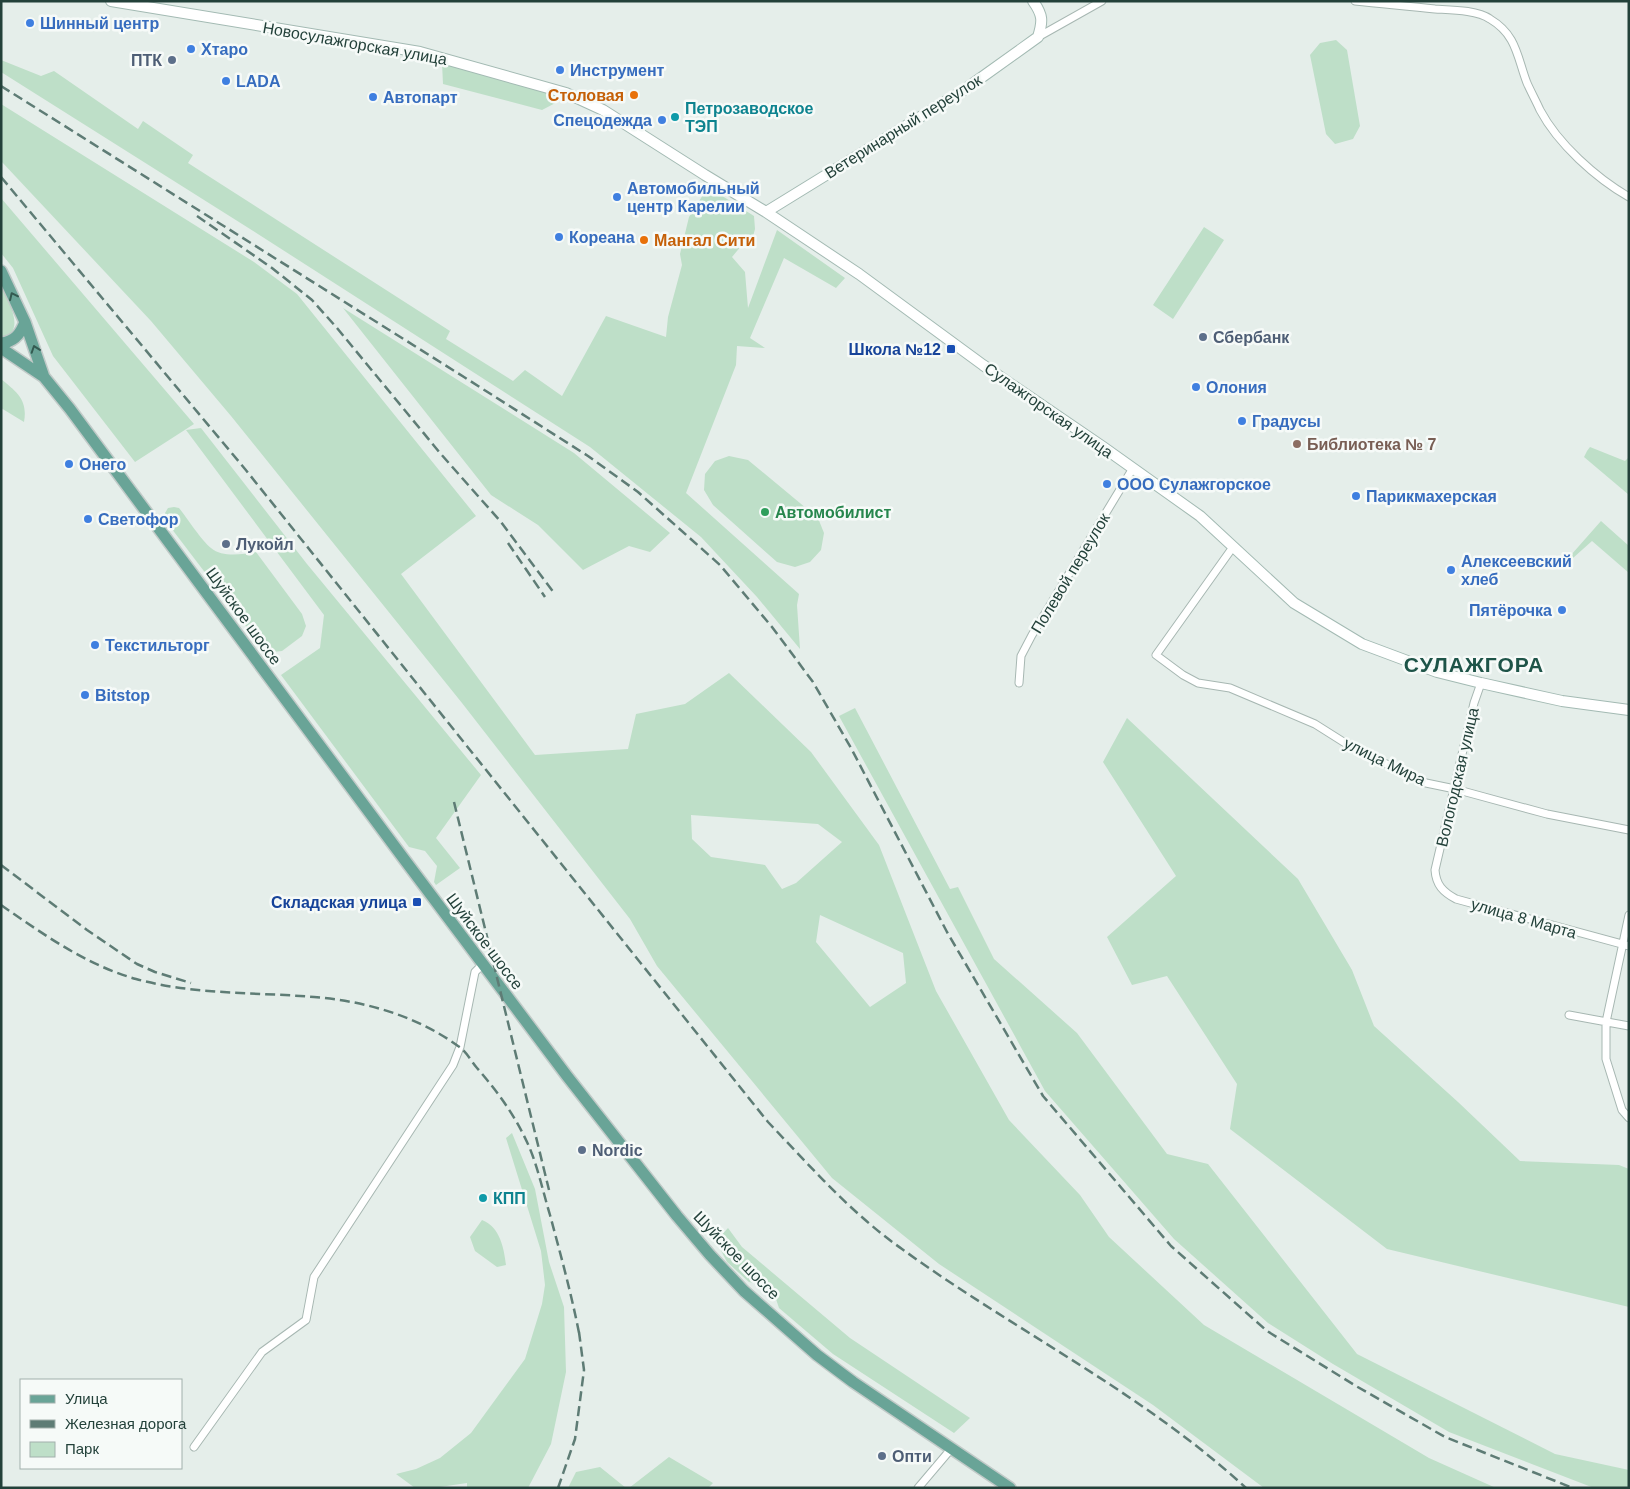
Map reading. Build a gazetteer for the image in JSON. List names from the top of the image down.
{
  "streets": {
    "main road": [
      "Новосулажгорская улица",
      "Ветеринарный переулок",
      "Сулажгорская улица",
      "Шуйское шоссе"
    ],
    "street": [
      "Полевой переулок",
      "улица Мира",
      "Вологодская улица",
      "улица 8 Марта"
    ]
  },
  "crossings": [
    ["Новосулажгорская улица", "Ветеринарный переулок"],
    ["Новосулажгорская улица", "Сулажгорская улица"],
    ["Сулажгорская улица", "Полевой переулок"],
    ["Сулажгорская улица", "улица Мира"],
    ["Сулажгорская улица", "Вологодская улица"],
    ["улица Мира", "Вологодская улица"],
    ["Вологодская улица", "улица 8 Марта"]
  ],
  "districts": ["СУЛАЖГОРА"],
  "places": {
    "other": [
      "Шинный центр",
      "Хтаро",
      "ПТК",
      "Инструмент",
      "LADA",
      "Столовая",
      "Автопарт",
      "Петрозаводское ТЭП",
      "Спецодежда",
      "Автомобильный центр Карелии",
      "Кореана",
      "Мангал Сити",
      "Сбербанк",
      "Олония",
      "Градусы",
      "Библиотека № 7",
      "Онего",
      "ООО Сулажгорское",
      "Парикмахерская",
      "Автомобилист",
      "Светофор",
      "Лукойл",
      "Алексеевский хлеб",
      "Пятёрочка",
      "Текстильторг",
      "Bitstop",
      "Nordic",
      "КПП",
      "Опти"
    ],
    "transit": ["Школа №12", "Складская улица"]
  },
  "legend": ["Улица", "Железная дорога", "Парк"]
}
